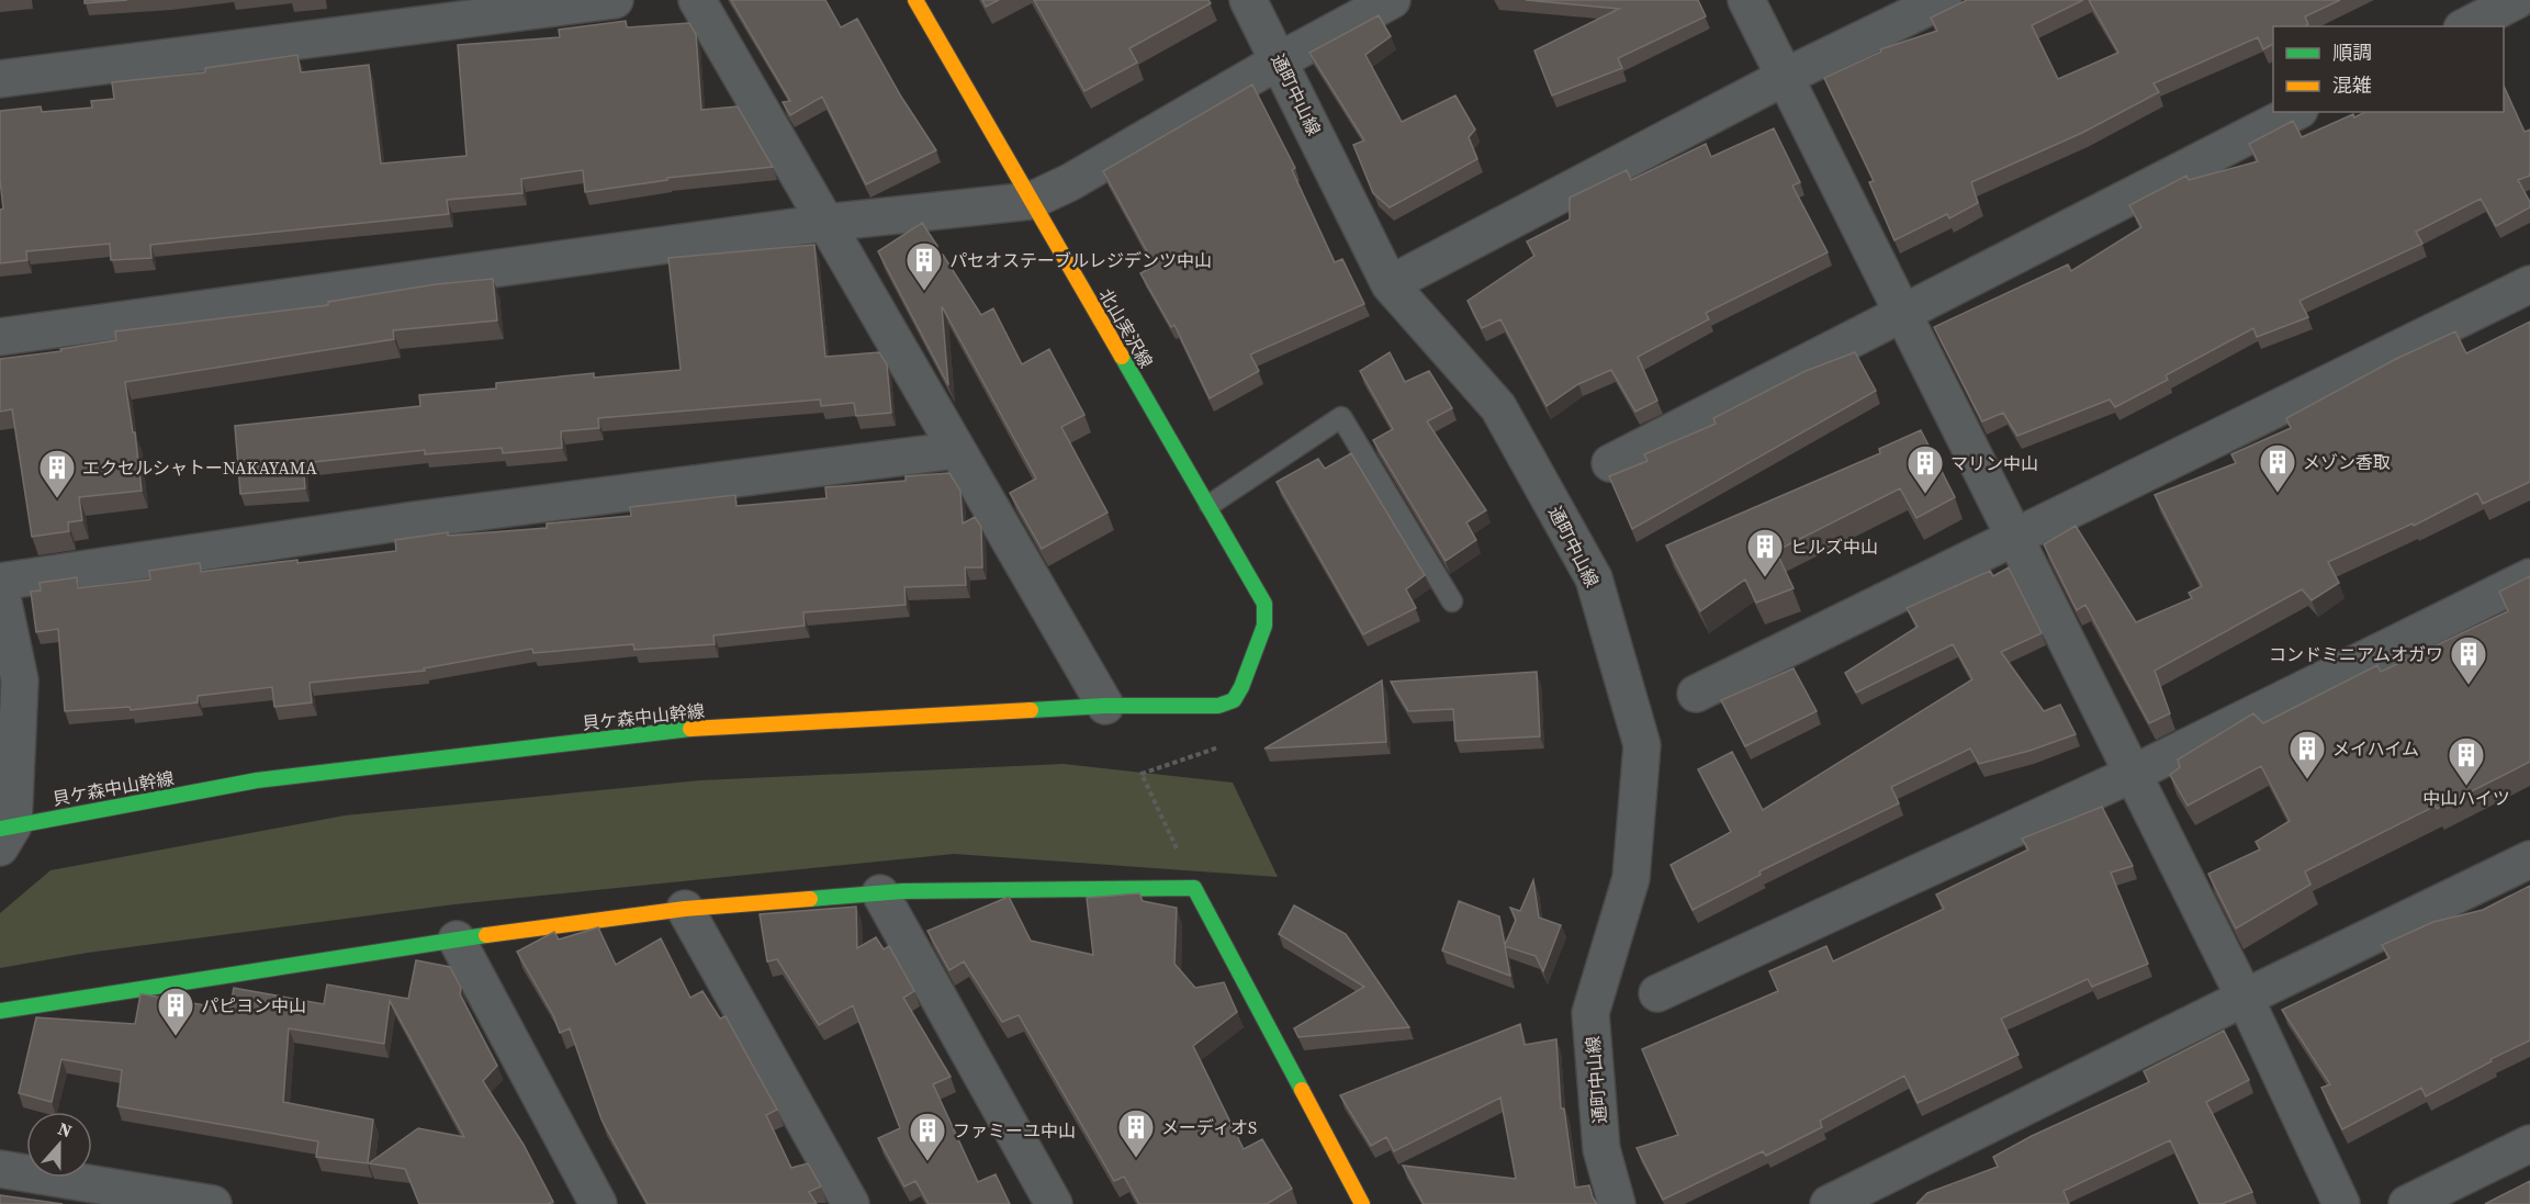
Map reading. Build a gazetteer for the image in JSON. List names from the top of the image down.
{
  "streets": {
    "street": ["通町中山線", "北山実沢線", "貝ケ森中山幹線"]
  },
  "crossings": [
    ["北山実沢線", "貝ケ森中山幹線"]
  ],
  "places": {
    "building": [
      "パセオステーブルレジデンツ中山",
      "メゾン香取",
      "マリン中山",
      "エクセルシャトーNAKAYAMA",
      "ヒルズ中山",
      "コンドミニアムオガワ",
      "メイハイム",
      "中山ハイツ",
      "パピヨン中山",
      "メーディオS",
      "ファミーユ中山"
    ]
  },
  "legend": ["順調", "混雑"],
  "north": "top"
}
